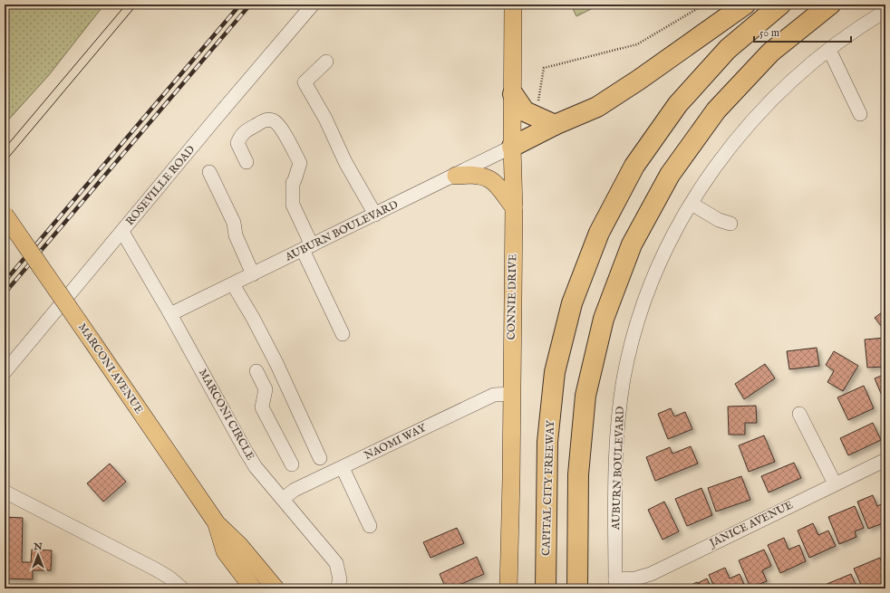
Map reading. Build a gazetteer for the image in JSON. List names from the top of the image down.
{
  "streets": {
    "highway": ["CAPITAL CITY FREEWAY"],
    "main road": ["CONNIE DRIVE", "MARCONI AVENUE"],
    "street": [
      "ROSEVILLE ROAD",
      "AUBURN BOULEVARD",
      "MARCONI CIRCLE",
      "NAOMI WAY",
      "JANICE AVENUE"
    ]
  },
  "crossings": [
    ["ROSEVILLE ROAD", "MARCONI CIRCLE"],
    ["AUBURN BOULEVARD", "CONNIE DRIVE"],
    ["AUBURN BOULEVARD", "MARCONI CIRCLE"],
    ["AUBURN BOULEVARD", "JANICE AVENUE"],
    ["CONNIE DRIVE", "NAOMI WAY"],
    ["MARCONI CIRCLE", "NAOMI WAY"]
  ],
  "scale_bar": "50 m",
  "north": "top"
}
